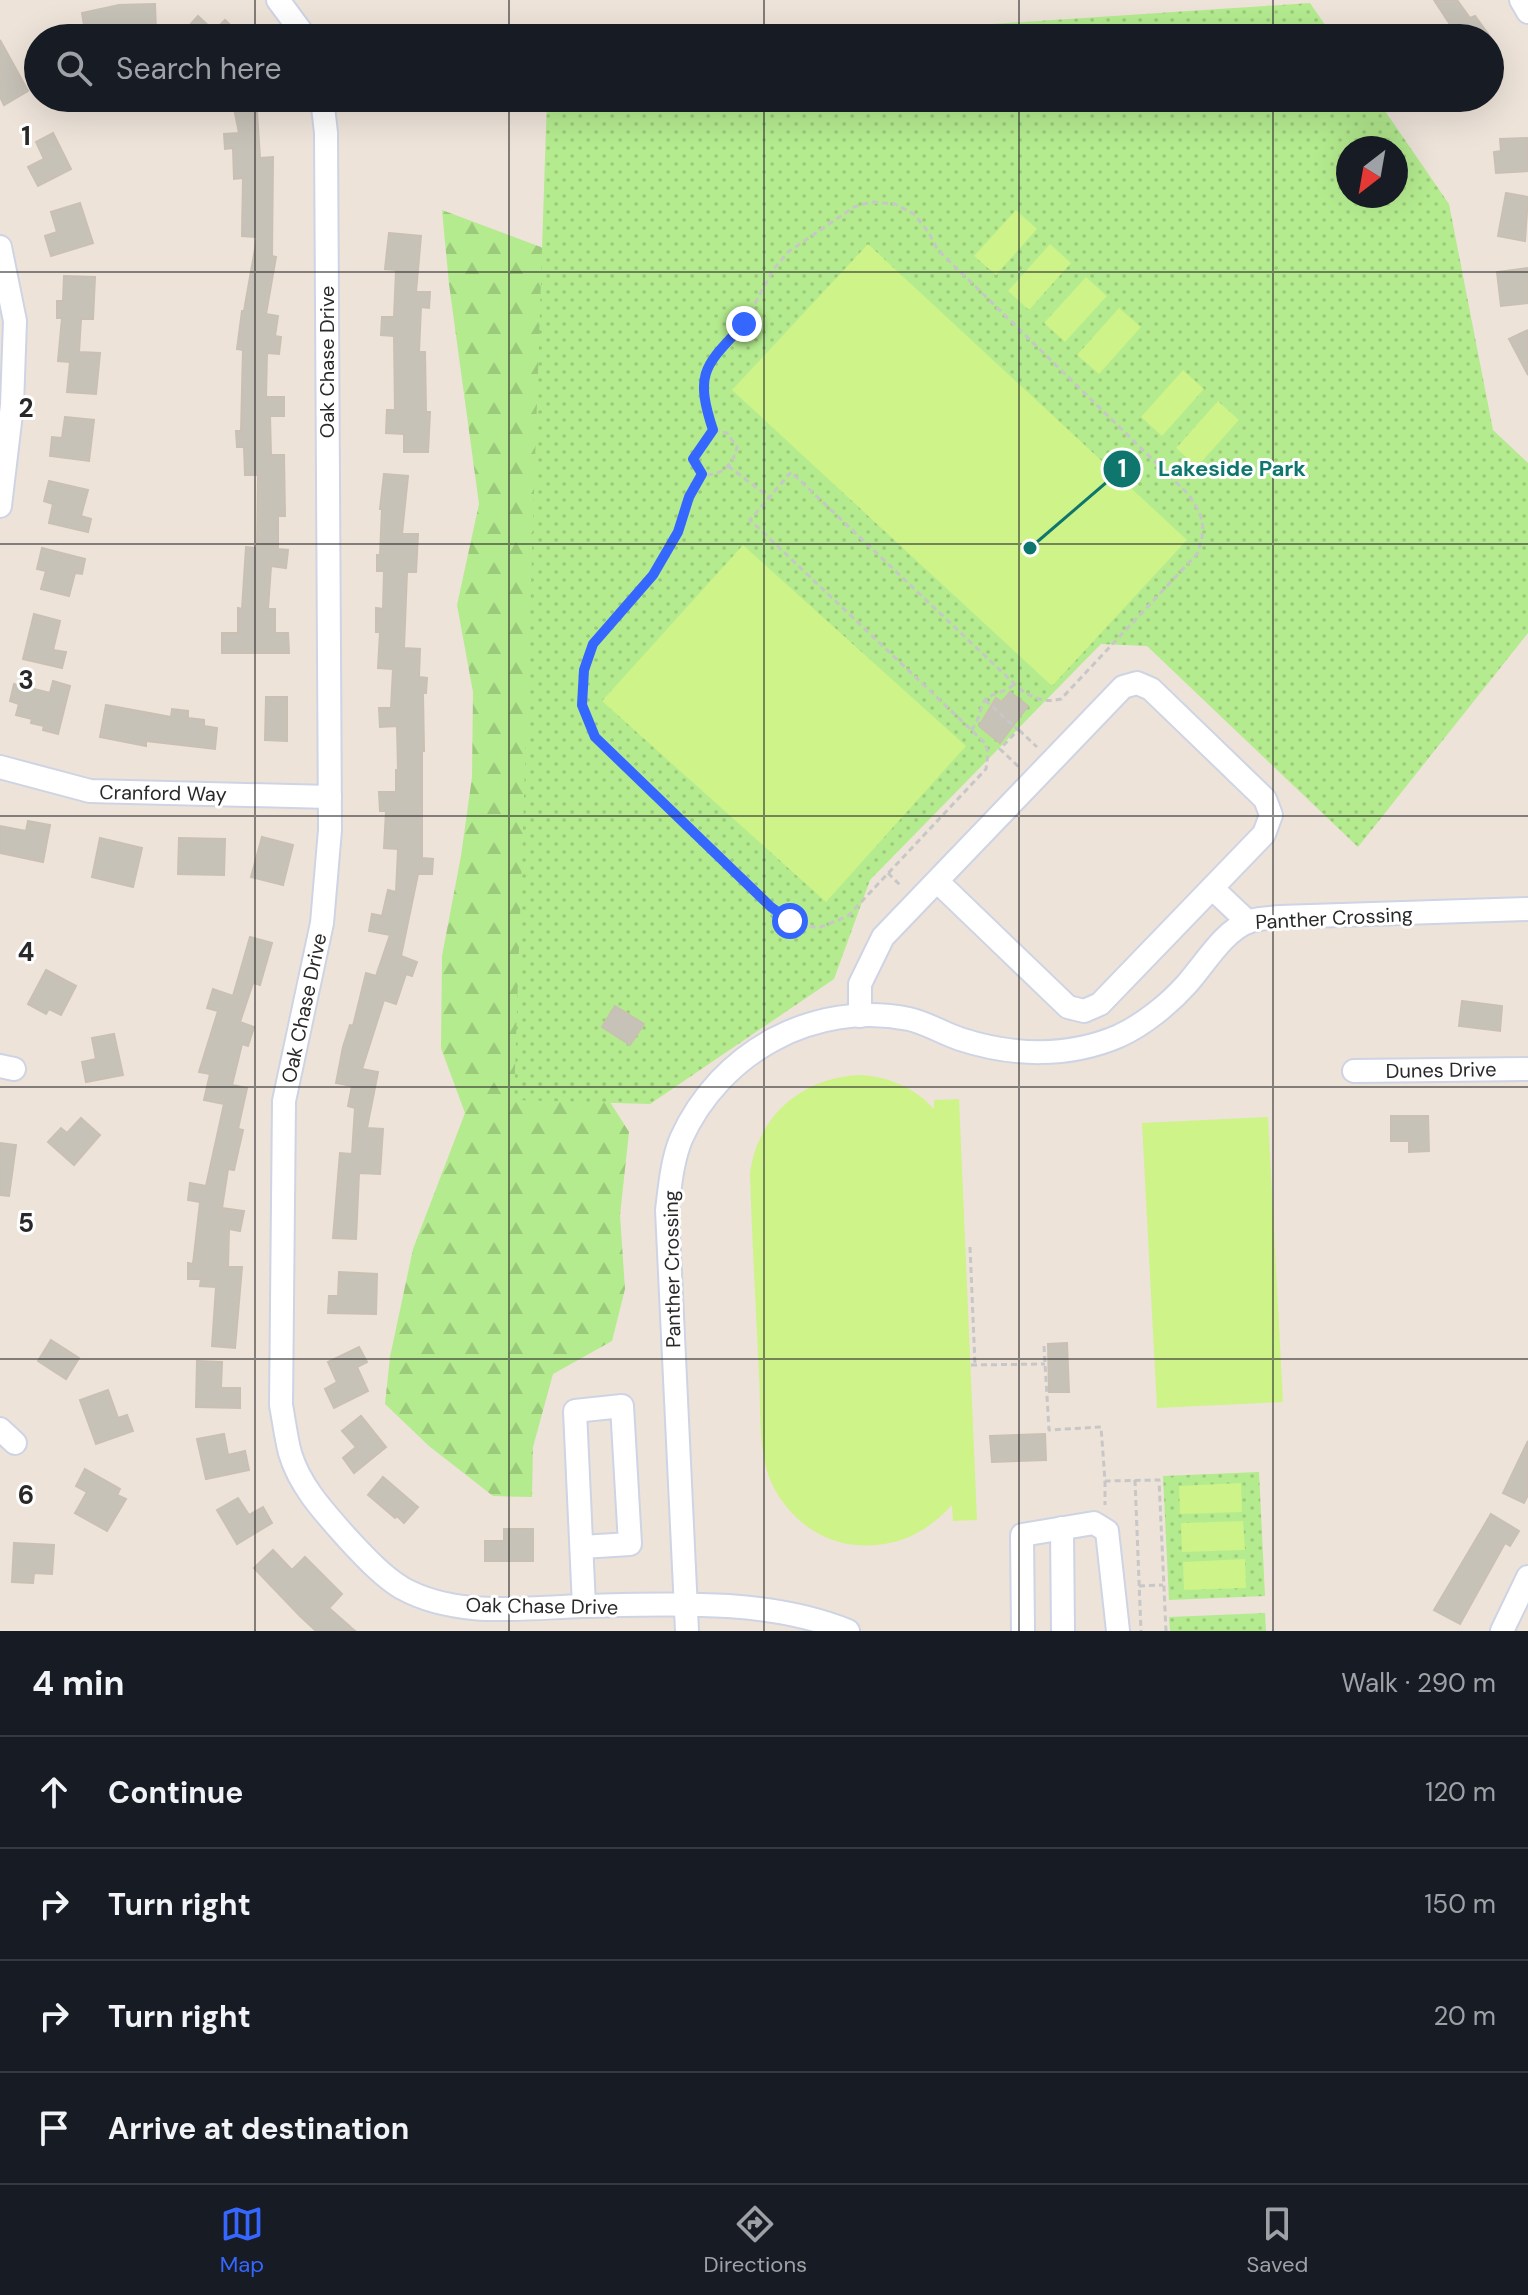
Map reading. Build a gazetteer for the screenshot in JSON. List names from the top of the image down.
{
  "streets": {
    "street": [
      "Oak Chase Drive",
      "Cranford Way",
      "Panther Crossing",
      "Dunes Drive"
    ]
  },
  "crossings": [
    ["Oak Chase Drive", "Cranford Way"],
    ["Oak Chase Drive", "Panther Crossing"]
  ],
  "places": ["Lakeside Park"],
  "north": "bottom left",
  "page": {
    "search": "Search here",
    "heading": ["4 min", "Walk · 290 m"],
    "list": [
      ["Continue", "120 m"],
      ["Turn right", "150 m"],
      ["Turn right", "20 m"],
      "Arrive at destination"
    ],
    "nav": ["Map", "Directions", "Saved"]
  },
  "grid": {
    "rows": [
      "1",
      "2",
      "3",
      "4",
      "5",
      "6"
    ]
  }
}
